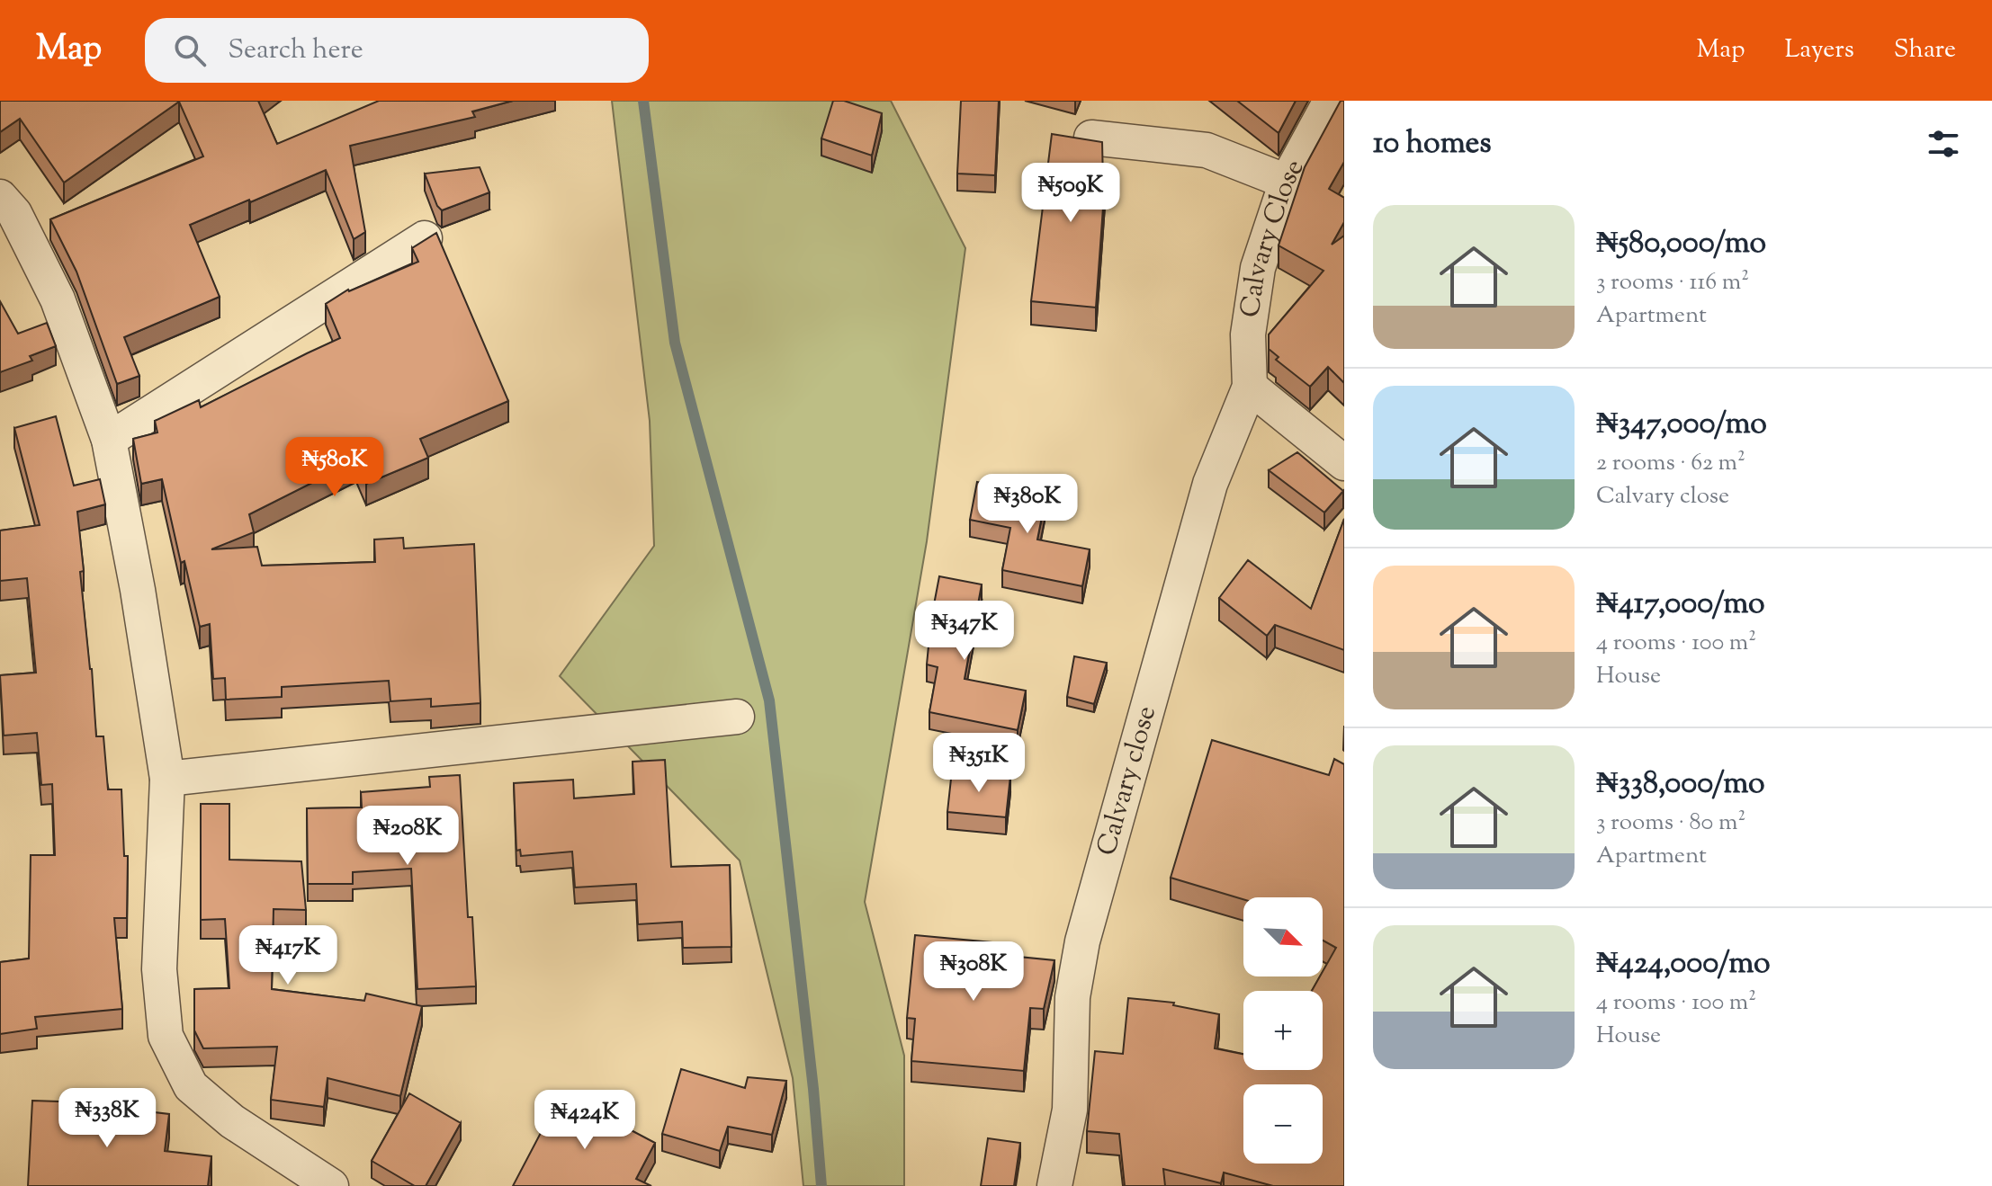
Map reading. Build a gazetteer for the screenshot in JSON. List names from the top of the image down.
{
  "streets": {
    "street": ["Calvary Close", "Calvary close"]
  },
  "crossings": [
    ["Calvary Close", "Calvary close"]
  ],
  "north": "bottom right",
  "page": {
    "header": "Map",
    "search": "Search here",
    "nav": ["Map", "Layers", "Share"],
    "heading": "10 homes",
    "price": [
      "₦509K",
      "₦580K",
      "₦380K",
      "₦347K",
      "₦351K",
      "₦208K",
      "₦417K",
      "₦308K",
      "₦338K",
      "₦424K"
    ],
    "list": [
      {
        "name": "₦580,000/mo",
        "note": "3 rooms · 116 m² · Apartment"
      },
      {
        "name": "₦347,000/mo",
        "note": "2 rooms · 62 m² · Calvary close"
      },
      {
        "name": "₦417,000/mo",
        "note": "4 rooms · 100 m² · House"
      },
      {
        "name": "₦338,000/mo",
        "note": "3 rooms · 80 m² · Apartment"
      },
      {
        "name": "₦424,000/mo",
        "note": "4 rooms · 100 m² · House"
      }
    ],
    "map_buttons": ["+", "−"]
  }
}
